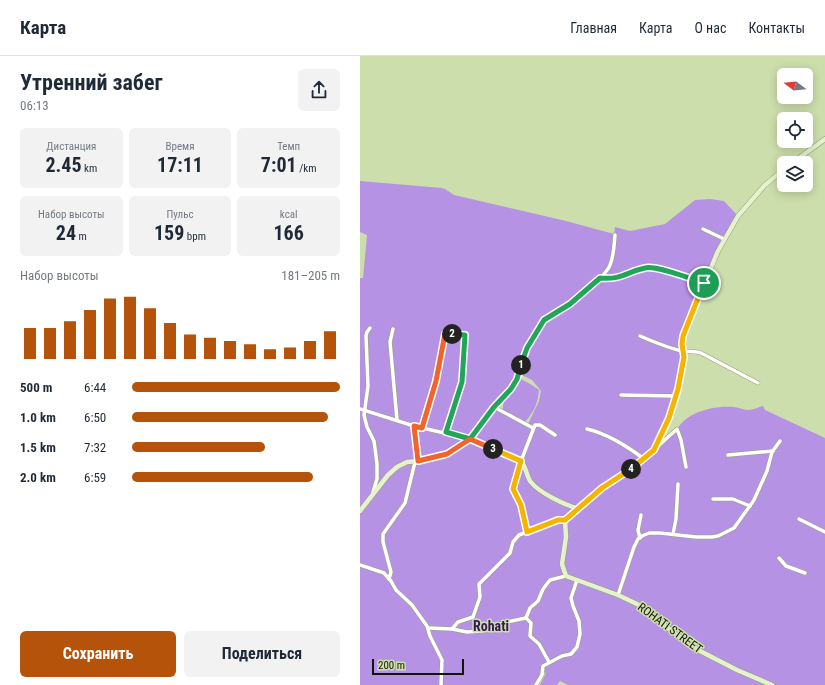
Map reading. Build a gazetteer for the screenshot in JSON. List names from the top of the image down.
{
  "streets": {
    "street": ["ROHATI STREET"]
  },
  "districts": ["Rohati"],
  "scale_bar": "200 m",
  "north": "left",
  "page": {
    "header": "Карта",
    "nav": [
      "Главная",
      "Карта",
      "О нас",
      "Контакты"
    ],
    "heading": ["Утренний забег", "06:13"],
    "stats": [
      ["Дистанция", "2.45 km"],
      ["Время", "17:11"],
      ["Темп", "7:01 /km"],
      ["Набор высоты", "24 m"],
      ["Пульс", "159 bpm"],
      ["kcal", "166"]
    ],
    "chart": ["Набор высоты", "181–205 m"],
    "pins": [
      "2",
      "1",
      "3",
      "4"
    ],
    "list": [
      {
        "name": "500 m",
        "note": "6:44"
      },
      {
        "name": "1.0 km",
        "note": "6:50"
      },
      {
        "name": "1.5 km",
        "note": "7:32"
      },
      {
        "name": "2.0 km",
        "note": "6:59"
      }
    ],
    "buttons": ["Сохранить", "Поделиться"],
    "scale": "200 m"
  }
}
